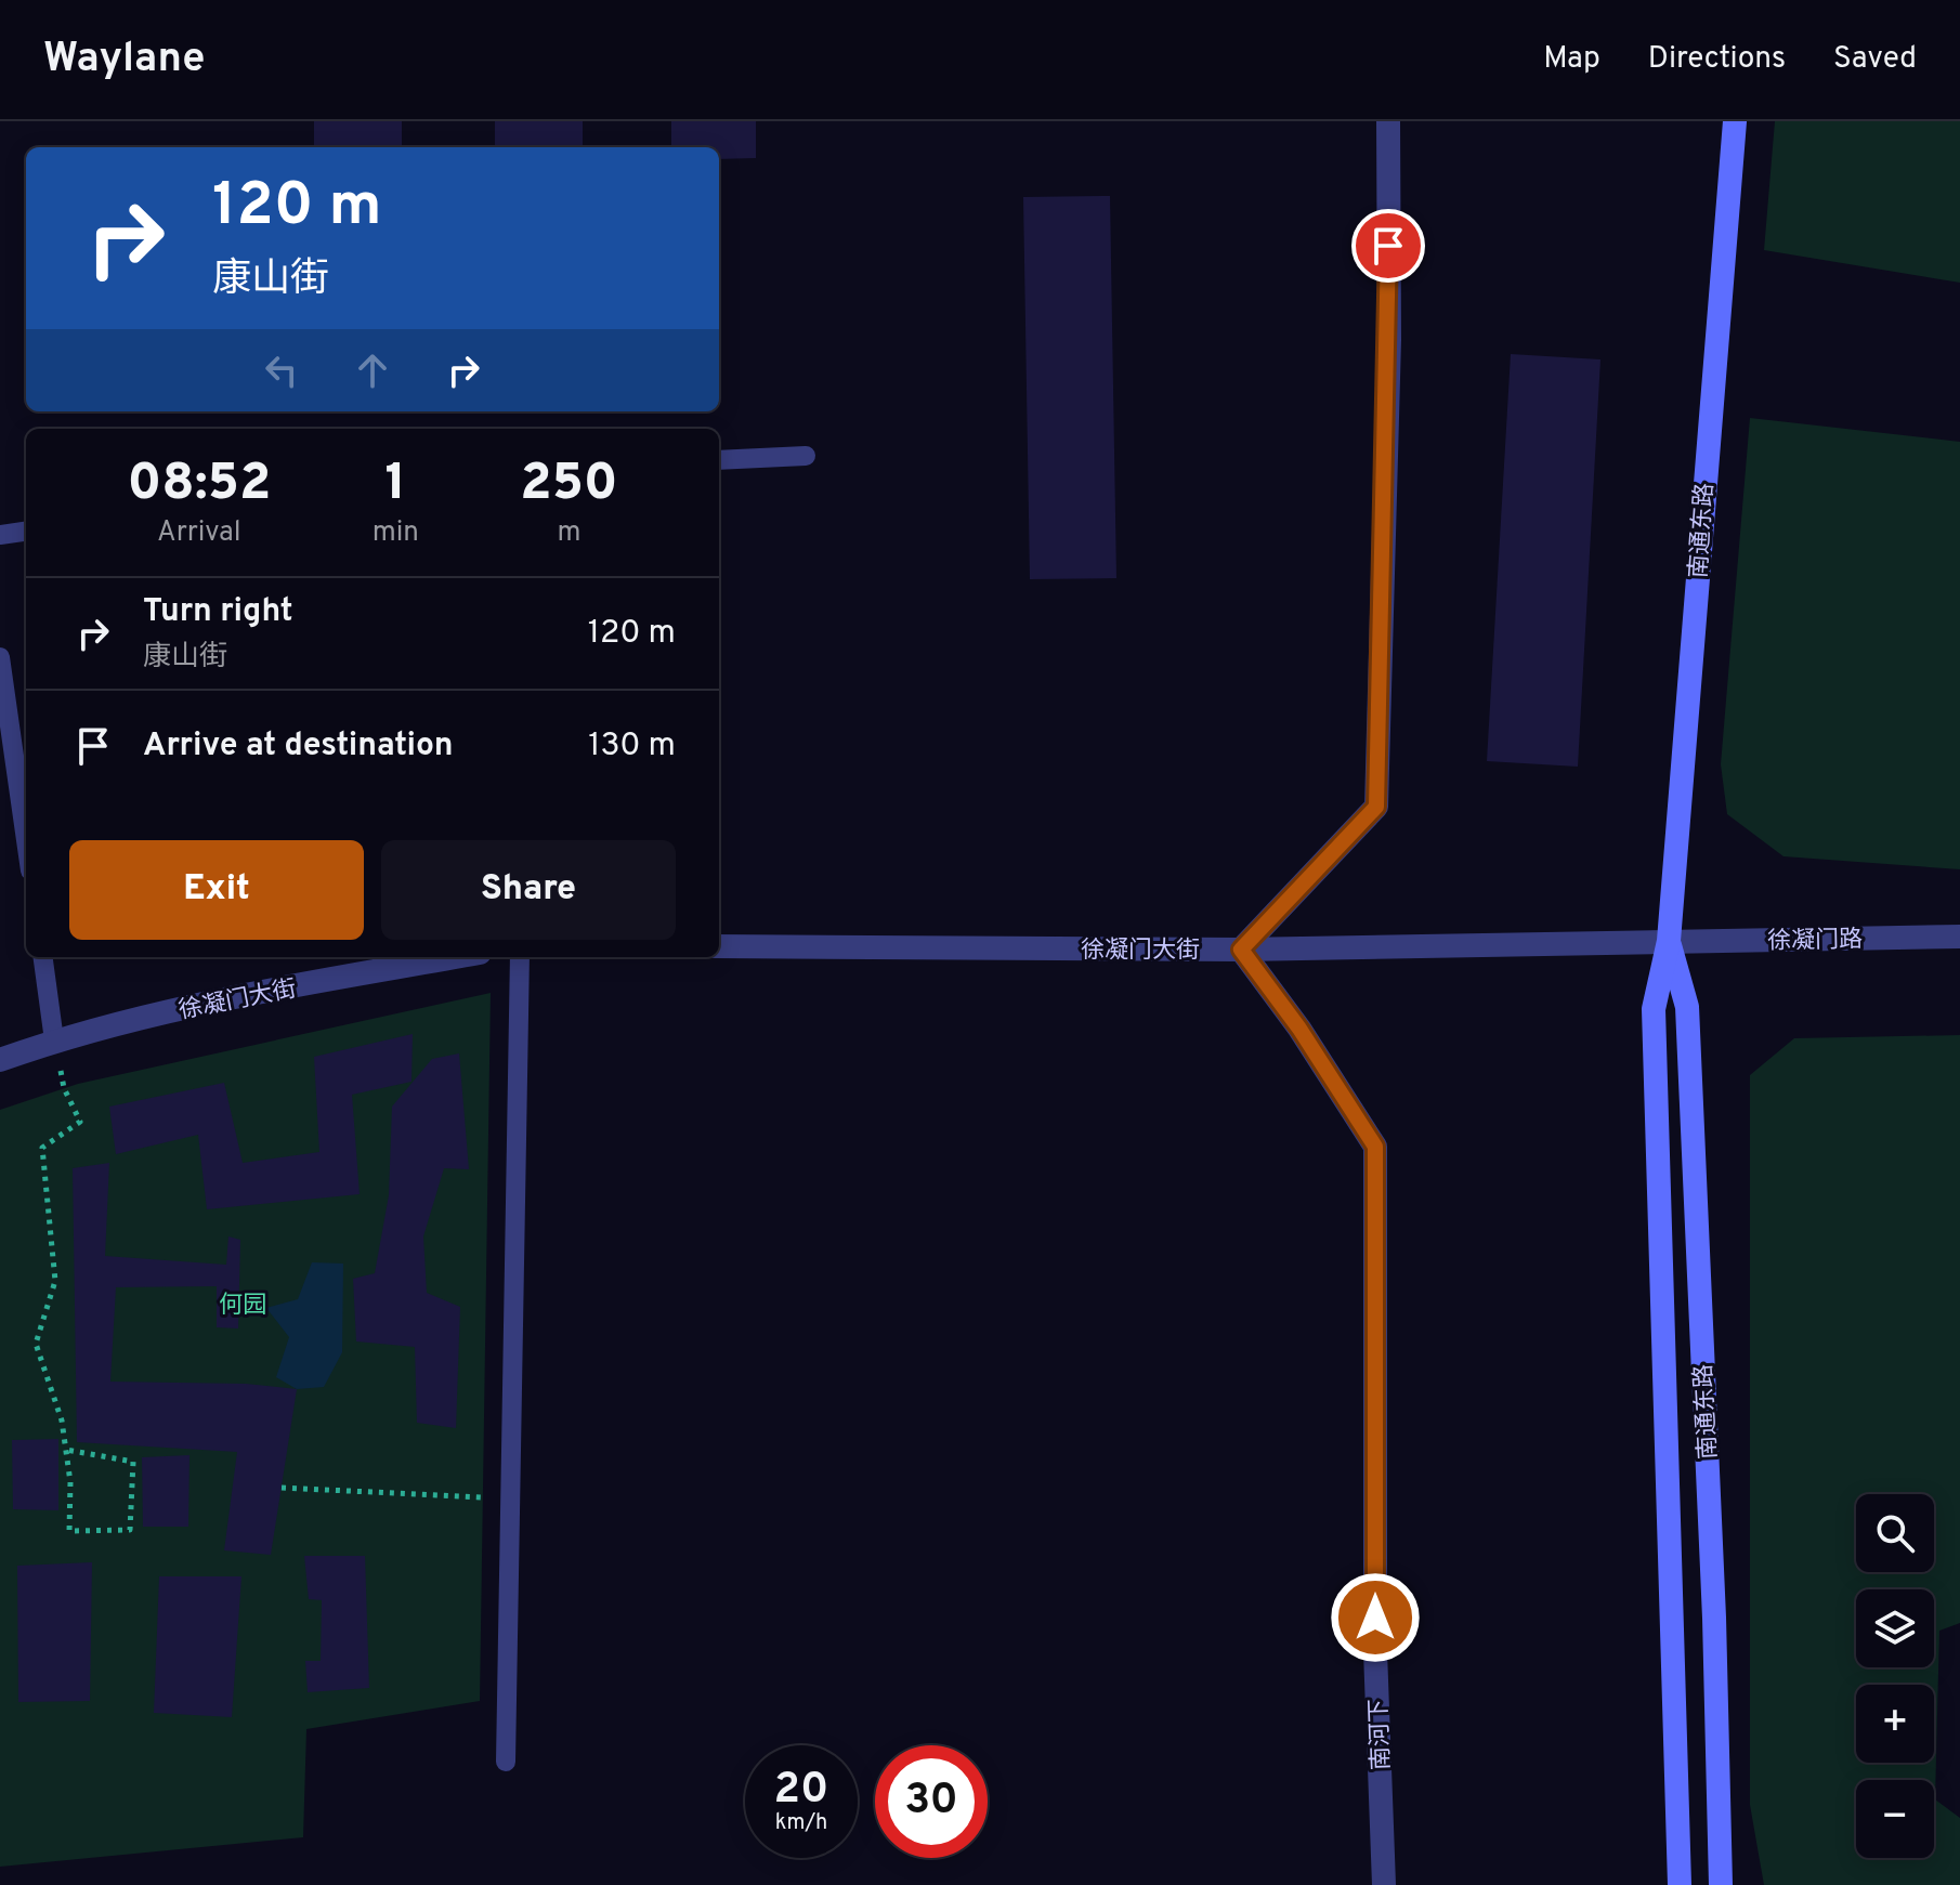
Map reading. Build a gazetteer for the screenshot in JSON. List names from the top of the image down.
{
  "streets": {
    "main road": ["南通东路"],
    "street": ["徐凝门路", "徐凝门大街", "南河下"]
  },
  "crossings": [
    ["南通东路", "徐凝门路"],
    ["南通东路", "徐凝门大街"],
    ["徐凝门路", "徐凝门大街"],
    ["徐凝门大街", "南河下"]
  ],
  "parks": ["何园"],
  "page": {
    "header": "Waylane",
    "nav": ["Map", "Directions", "Saved"],
    "turn": ["120 m", "康山街"],
    "eta": [
      "08:52",
      "Arrival",
      "1",
      "min",
      "250",
      "m"
    ],
    "list": [
      {
        "name": "Turn right",
        "note": "康山街",
        "value": "120 m"
      },
      {
        "name": "Arrive at destination",
        "value": "130 m"
      }
    ],
    "buttons": ["Exit", "Share"],
    "map_buttons": ["+", "−"],
    "speed": "20 km/h",
    "limit": "30"
  }
}
